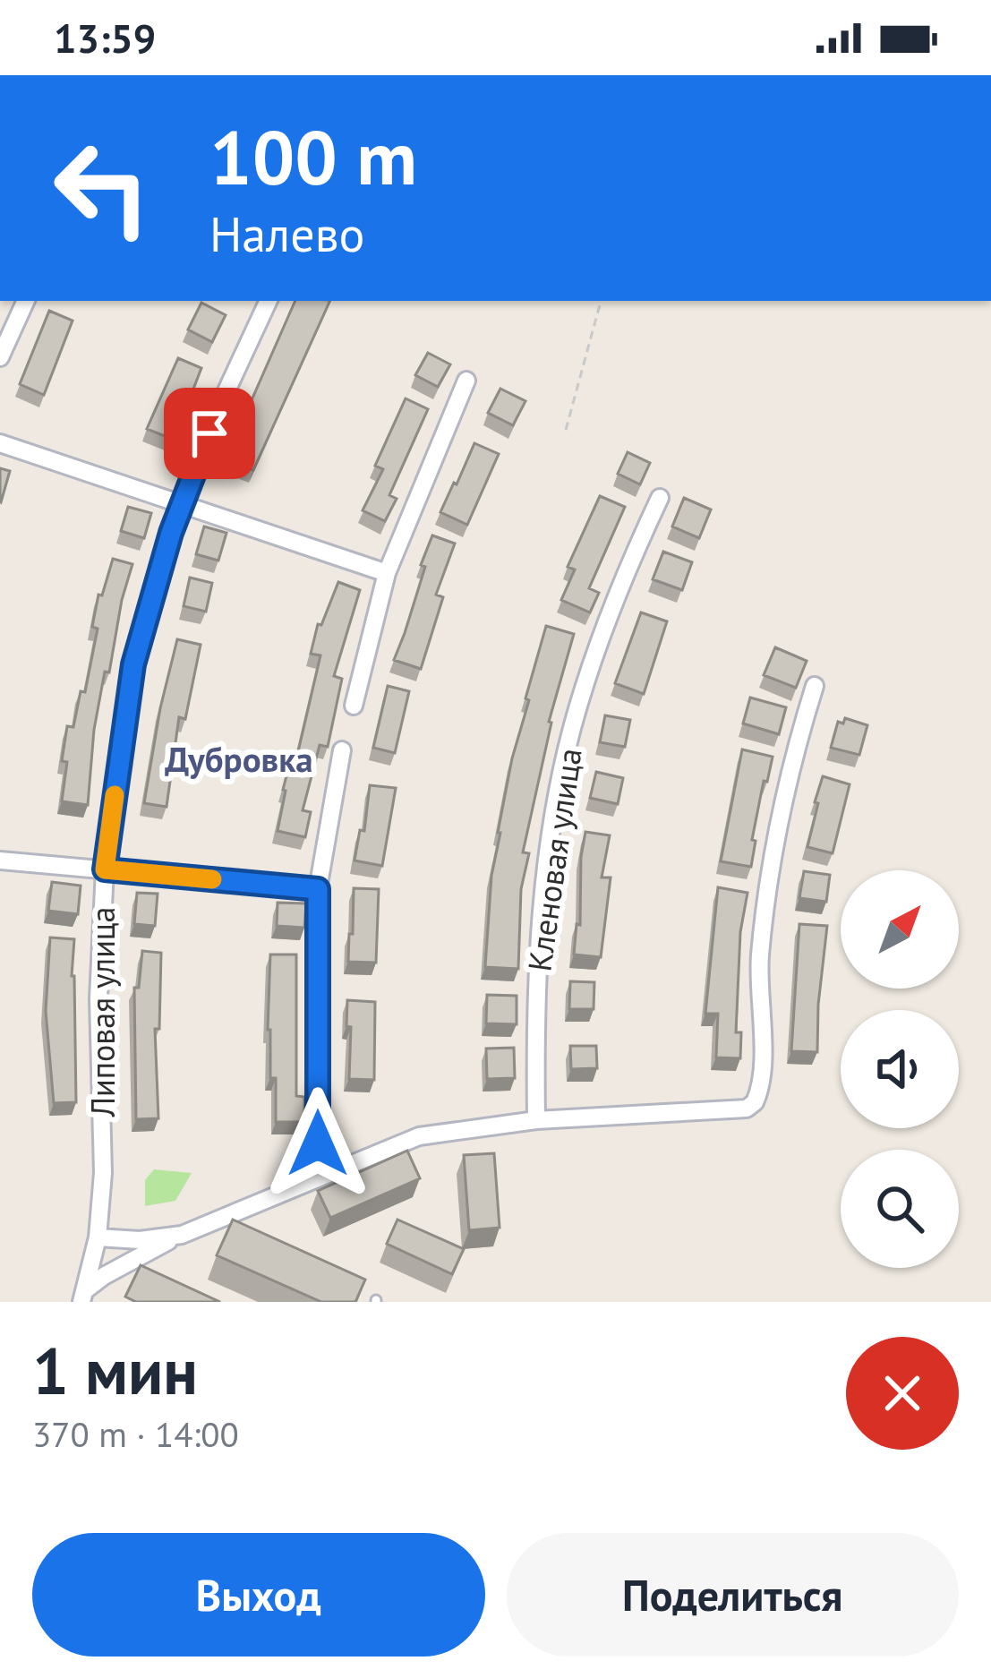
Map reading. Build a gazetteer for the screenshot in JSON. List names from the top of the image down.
{
  "streets": {
    "street": ["Кленовая улица", "Липовая улица"]
  },
  "districts": ["Дубровка"],
  "north": "top right",
  "page": {
    "status": "13:59",
    "turn": ["100 m", "Налево"],
    "heading": ["1 мин", "370 m · 14:00"],
    "buttons": ["Выход", "Поделиться"]
  }
}
